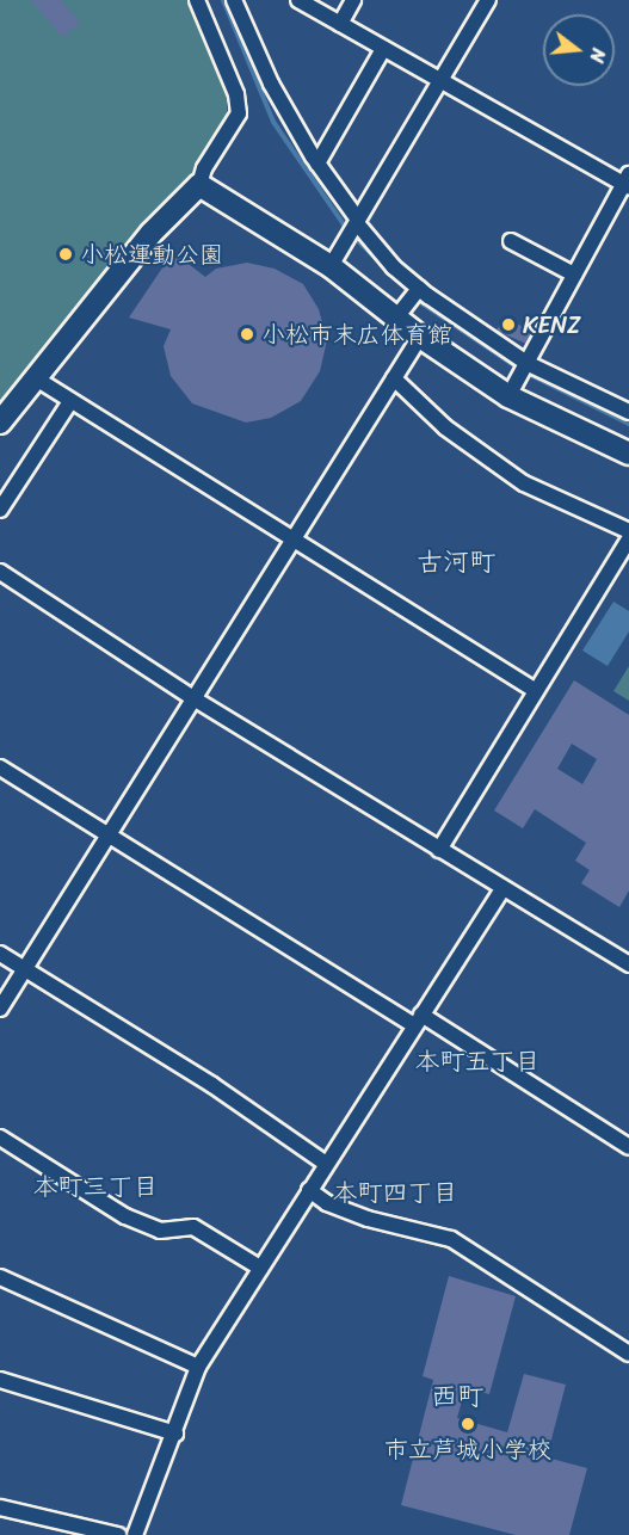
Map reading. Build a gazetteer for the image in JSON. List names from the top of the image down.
{
  "districts": [
    "古河町",
    "本町五丁目",
    "本町三丁目",
    "本町四丁目",
    "西町"
  ],
  "places": [
    "小松運動公園",
    "KENZ",
    "小松市末広体育館",
    "市立芦城小学校"
  ],
  "north": "right"
}
